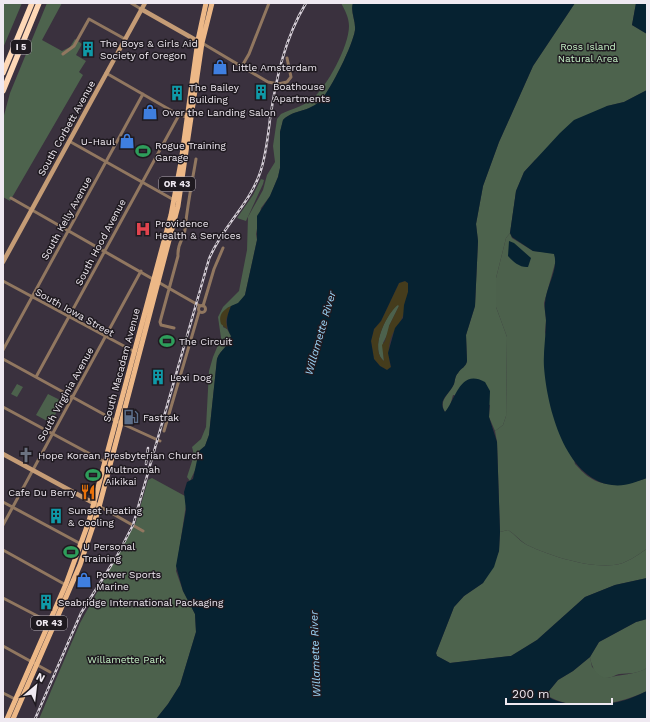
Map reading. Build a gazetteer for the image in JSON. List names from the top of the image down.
{
  "streets": {
    "highway": ["I 5"],
    "main road": ["OR 43", "South Macadam Avenue"],
    "street": [
      "South Corbett Avenue",
      "South Kelly Avenue",
      "South Hood Avenue",
      "South Iowa Street",
      "South Virginia Avenue"
    ]
  },
  "crossings": [
    ["South Kelly Avenue", "South Iowa Street"],
    ["South Hood Avenue", "South Iowa Street"],
    ["South Iowa Street", "South Macadam Avenue"],
    ["South Iowa Street", "South Virginia Avenue"]
  ],
  "water": ["Willamette River"],
  "parks": ["Ross Island Natural Area", "Willamette Park"],
  "places": {
    "building": [
      "The Boys & Girls Aid Society of Oregon",
      "Boathouse Apartments",
      "The Bailey Building",
      "Lexi Dog",
      "Sunset Heating & Cooling",
      "Seabridge International Packaging"
    ],
    "shop": [
      "Little Amsterdam",
      "Over the Landing Salon",
      "U-Haul",
      "Power Sports Marine"
    ],
    "sports": [
      "Rogue Training Garage",
      "The Circuit",
      "Multnomah Aikikai",
      "U Personal Training"
    ],
    "hospital": ["Providence Health & Services"],
    "fuel station": ["Fastrak"],
    "church": ["Hope Korean Presbyterian Church"],
    "restaurant": ["Cafe Du Berry"]
  },
  "scale_bar": "200 m",
  "north": "top right"
}
